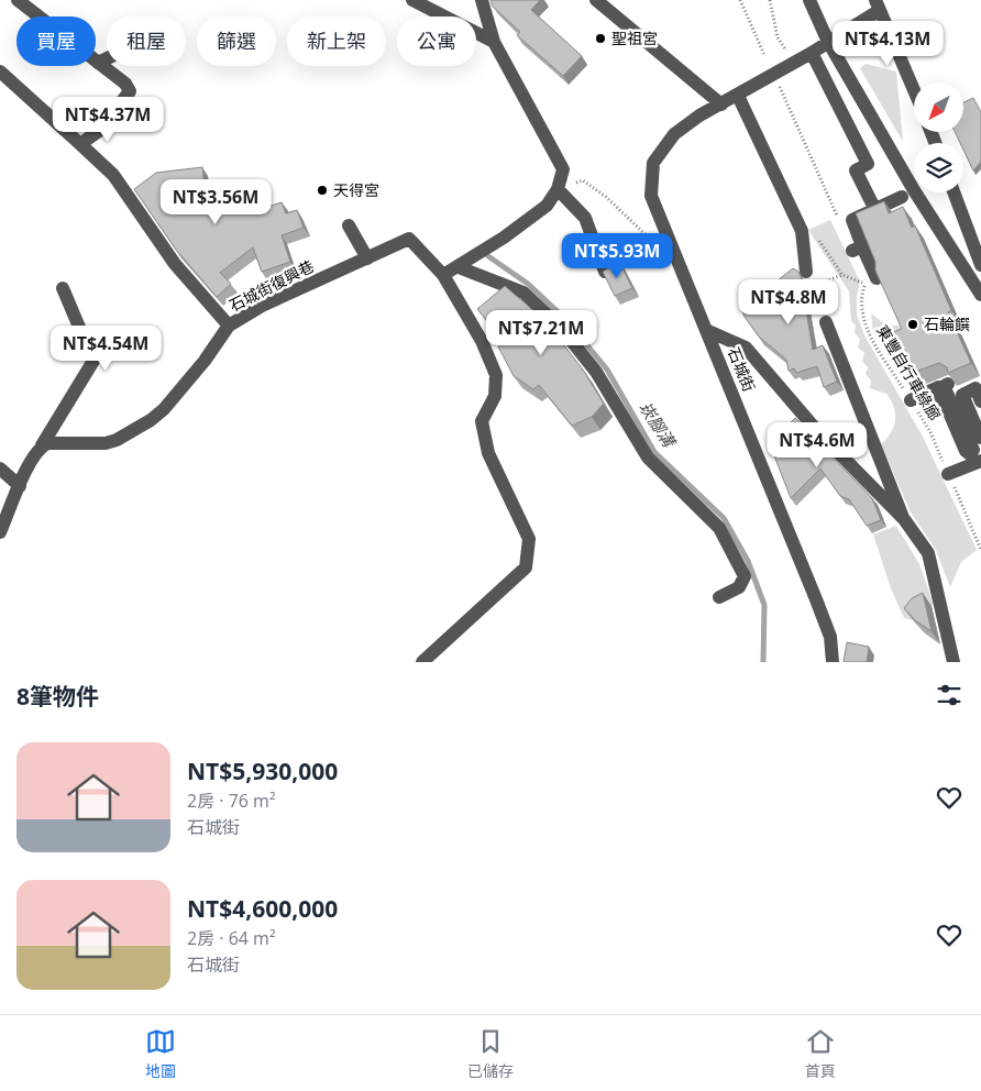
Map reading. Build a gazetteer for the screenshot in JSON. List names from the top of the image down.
{
  "streets": {
    "street": ["石城街復興巷", "石城街"],
    "path": ["東豐自行車綠廊"]
  },
  "water": ["崁腳溝"],
  "places": ["聖祖宮", "天得宮", "石輪饌"],
  "north": "bottom left",
  "page": {
    "chip": [
      "買屋",
      "租屋",
      "篩選",
      "新上架",
      "公寓"
    ],
    "price": [
      "NT$4.13M",
      "NT$4.37M",
      "NT$3.56M",
      "NT$5.93M",
      "NT$4.8M",
      "NT$7.21M",
      "NT$4.54M",
      "NT$4.6M"
    ],
    "heading": "8筆物件",
    "list": [
      {
        "name": "NT$5,930,000",
        "note": "2房 · 76 m² · 石城街"
      },
      {
        "name": "NT$4,600,000",
        "note": "2房 · 64 m² · 石城街"
      }
    ],
    "tabs": ["地圖", "已儲存", "首頁"]
  }
}
